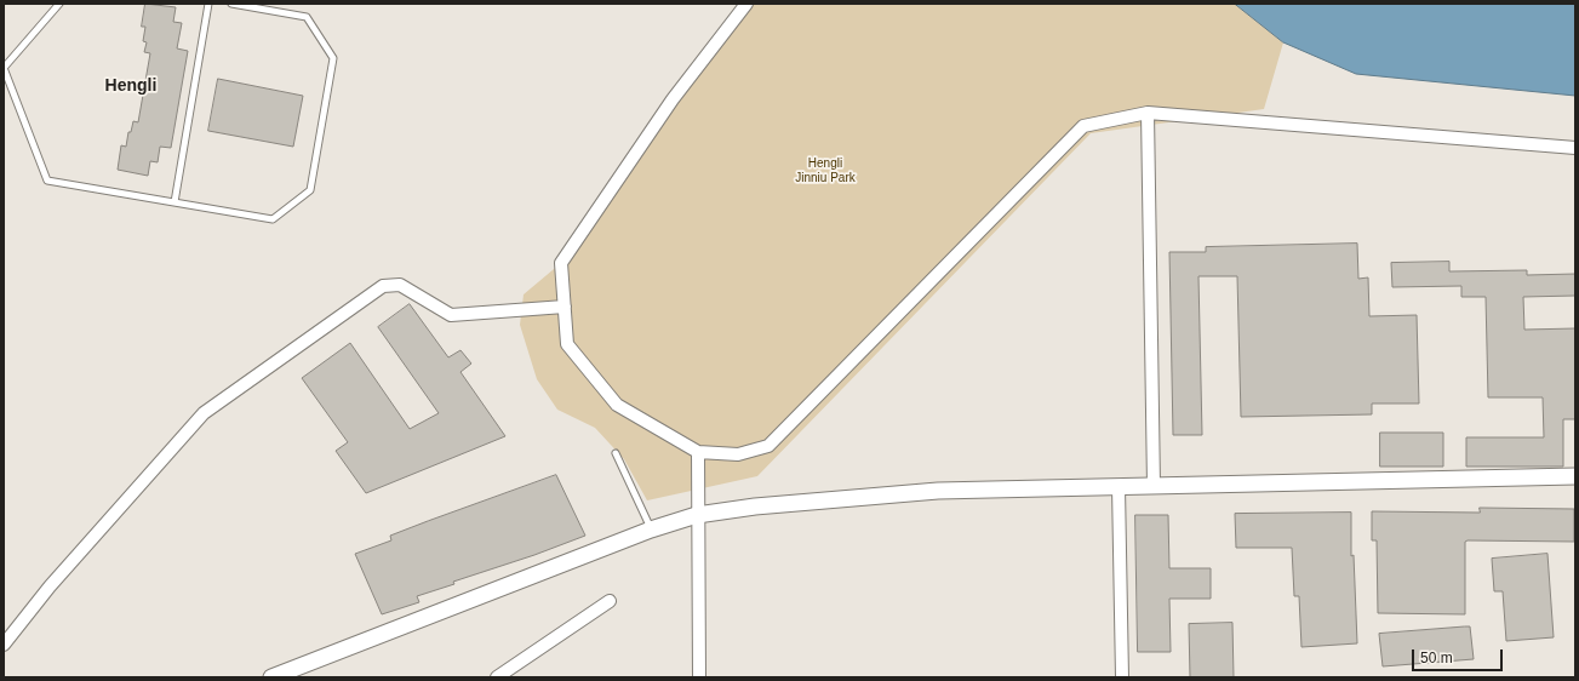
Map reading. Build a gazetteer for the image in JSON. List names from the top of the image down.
{
  "districts": ["Hengli"],
  "parks": ["Hengli Jinniu Park"],
  "scale_bar": "50 m"
}
